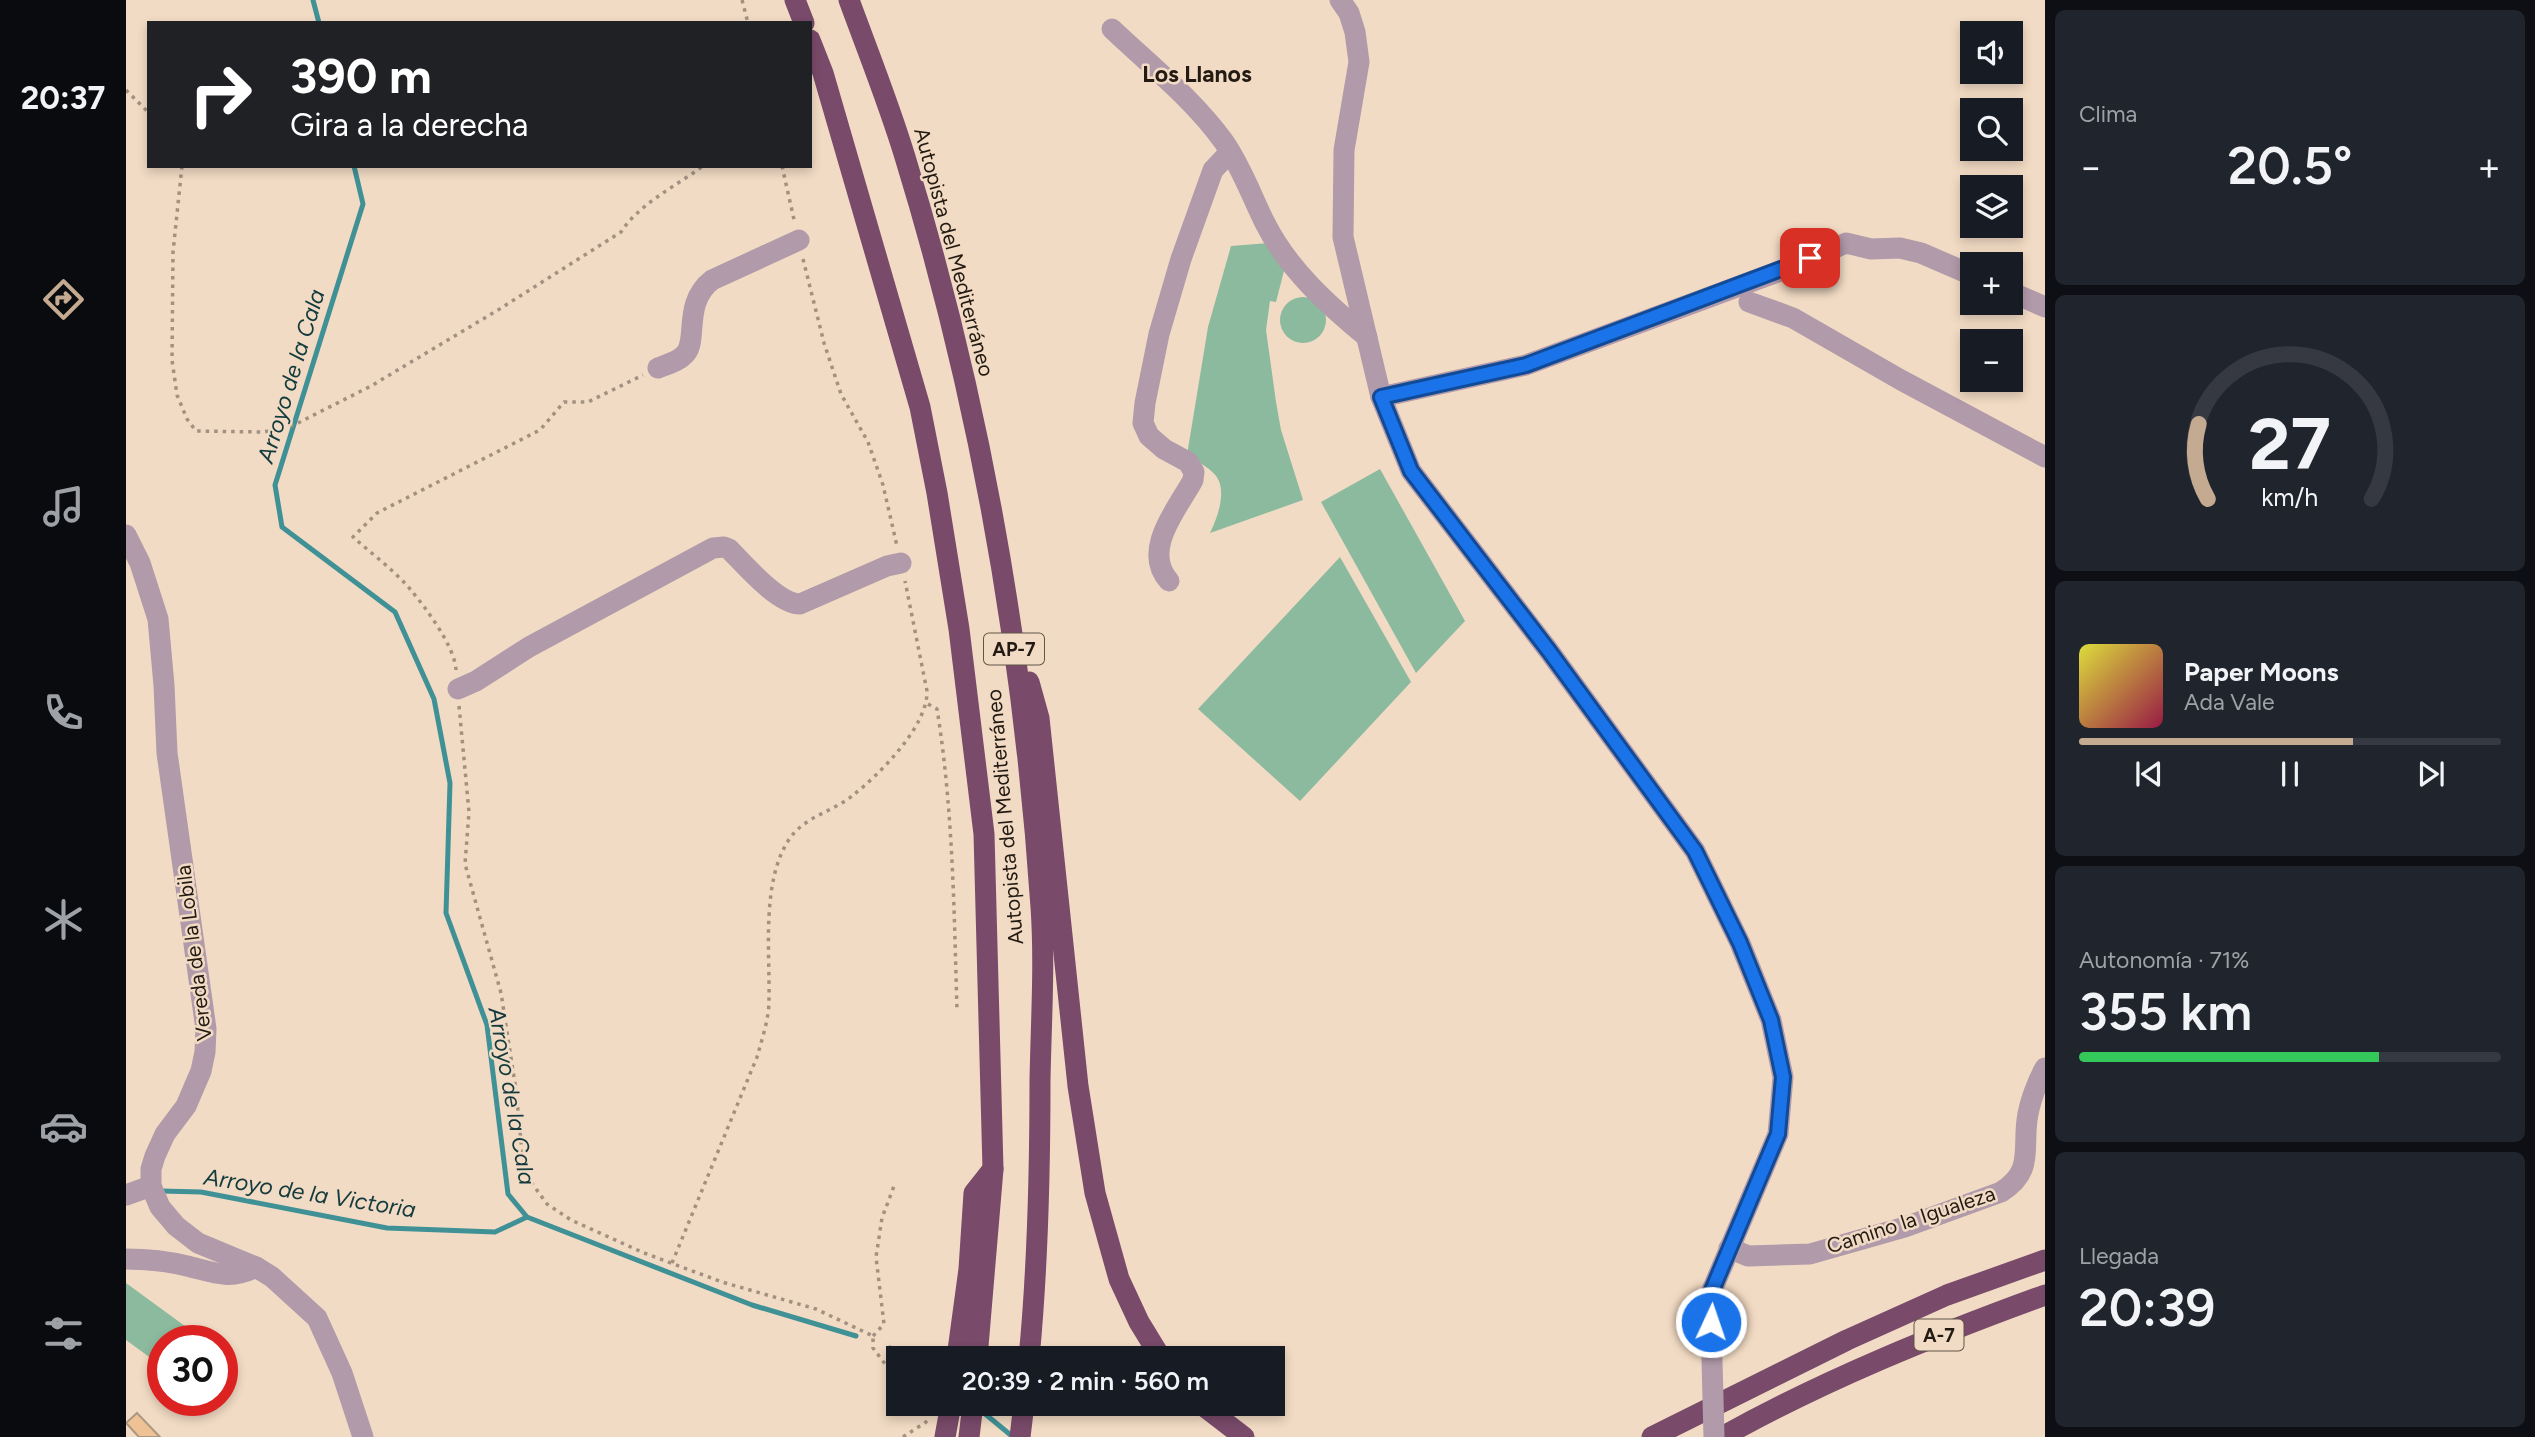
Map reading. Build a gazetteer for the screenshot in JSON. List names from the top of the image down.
{
  "streets": {
    "highway": ["Autopista del Mediterráneo", "AP-7", "A-7"],
    "street": ["Vereda de la Lobila", "Camino la Igualeza"]
  },
  "districts": ["Los Llanos"],
  "water": ["Arroyo de la Cala", "Arroyo de la Victoria"],
  "page": {
    "tabs": "20:37",
    "tile": [
      "Clima",
      ["Autonomía · 71%", "355 km"],
      ["Llegada", "20:39"]
    ],
    "map_buttons": ["+", "−"],
    "turn": ["390 m", "Gira a la derecha"],
    "heat": ["−", "20.5°", "+"],
    "song": ["Paper Moons", "Ada Vale"],
    "limit": "30",
    "trip": "20:39 · 2 min · 560 m",
    "gauge": ["27", "km/h"]
  }
}
